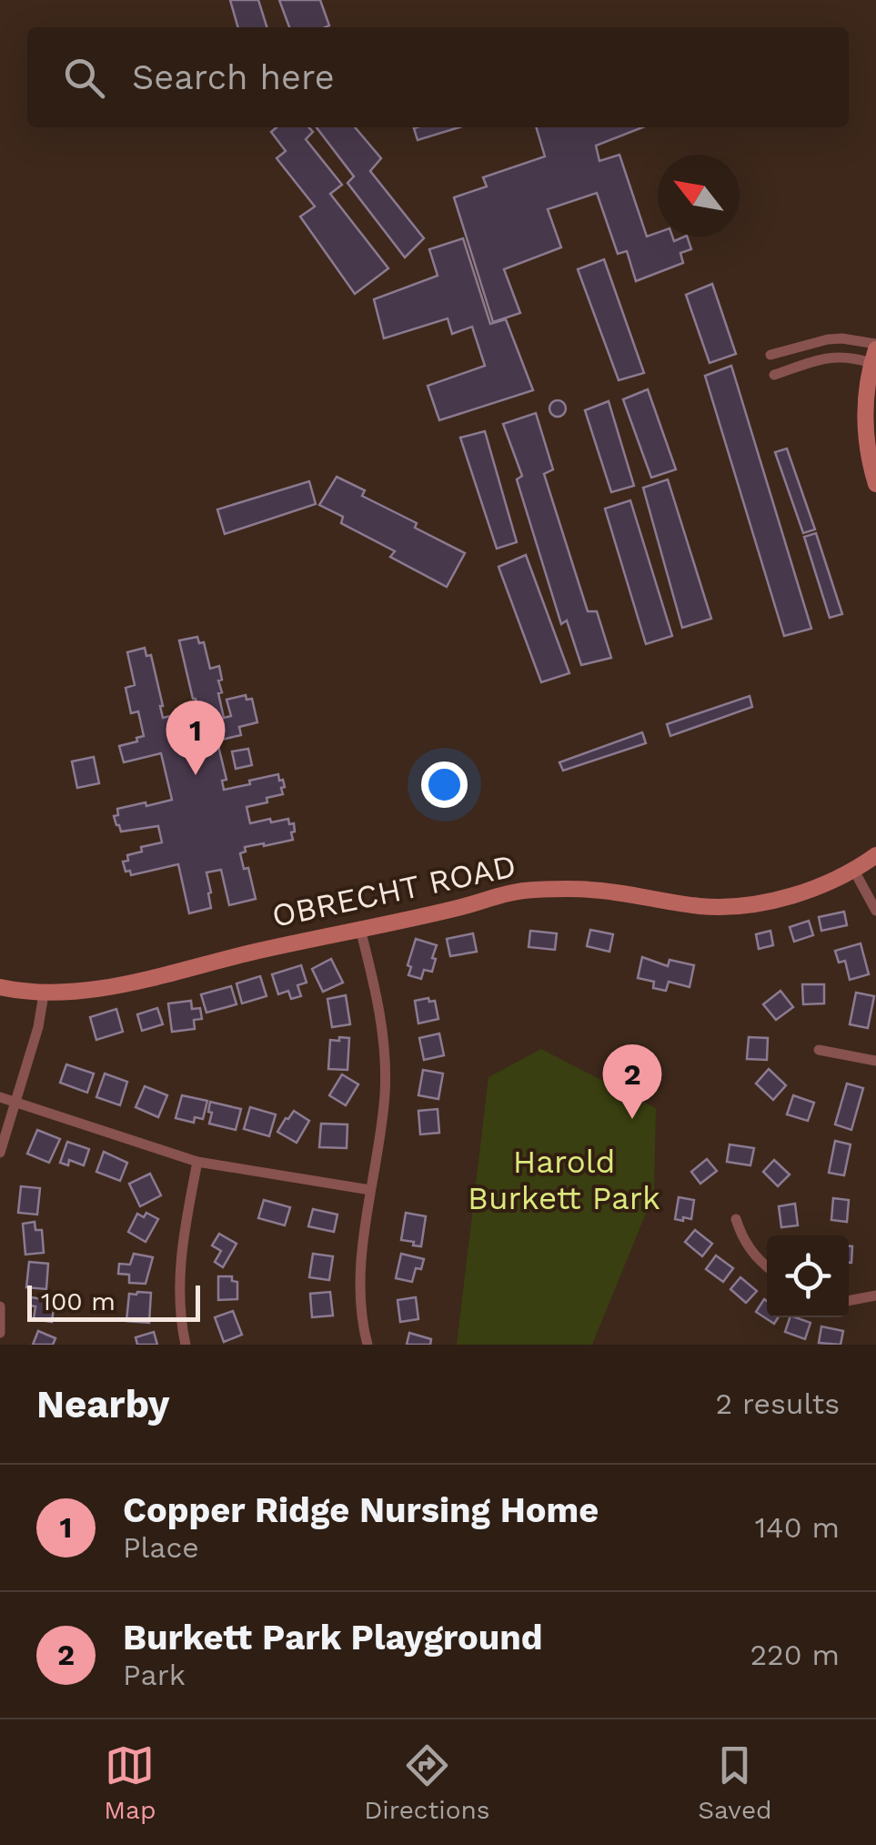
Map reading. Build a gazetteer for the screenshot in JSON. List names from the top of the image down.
{
  "streets": {
    "street": ["OBRECHT ROAD"]
  },
  "parks": ["Harold Burkett Park"],
  "scale_bar": "100 m",
  "north": "top left",
  "page": {
    "search": "Search here",
    "pins": ["1", "2"],
    "scale": "100 m",
    "heading": ["Nearby", "2 results"],
    "list": [
      {
        "mark": "1",
        "name": "Copper Ridge Nursing Home",
        "note": "Place",
        "value": "140 m"
      },
      {
        "mark": "2",
        "name": "Burkett Park Playground",
        "note": "Park",
        "value": "220 m"
      }
    ],
    "nav": ["Map", "Directions", "Saved"]
  }
}
